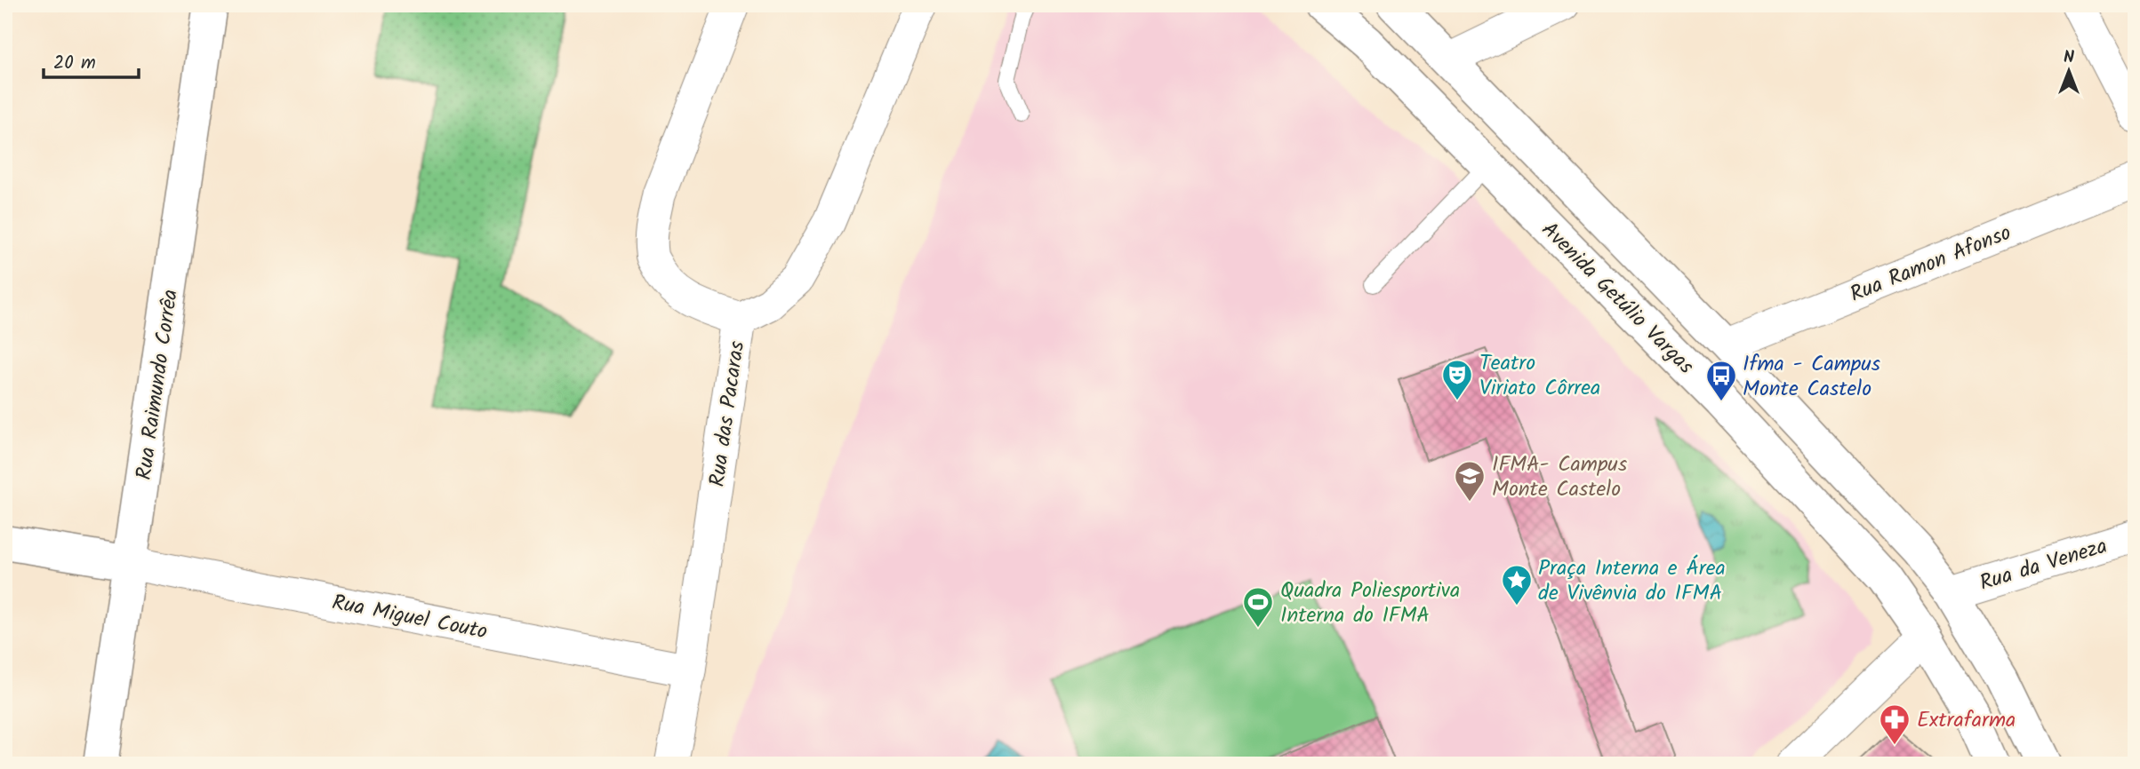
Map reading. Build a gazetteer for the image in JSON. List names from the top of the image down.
{
  "streets": {
    "main road": ["Avenida Getúlio Vargas", "Rua Raimundo Corrêa"],
    "street": [
      "Rua Ramon Afonso",
      "Rua das Pacaras",
      "Rua da Veneza",
      "Rua Miguel Couto"
    ]
  },
  "crossings": [
    ["Rua Ramon Afonso", "Avenida Getúlio Vargas"],
    ["Avenida Getúlio Vargas", "Rua da Veneza"],
    ["Rua Raimundo Corrêa", "Rua Miguel Couto"],
    ["Rua das Pacaras", "Rua Miguel Couto"]
  ],
  "places": {
    "theatre": ["Teatro Viriato Côrrea"],
    "bus stop": ["Ifma - Campus Monte Castelo"],
    "school or university": ["IFMA- Campus Monte Castelo"],
    "place": ["Praça Interna e Área de Vivênvia do IFMA"],
    "sports": ["Quadra Poliesportiva Interna do IFMA"],
    "pharmacy": ["Extrafarma"]
  },
  "scale_bar": "20 m",
  "north": "top"
}
